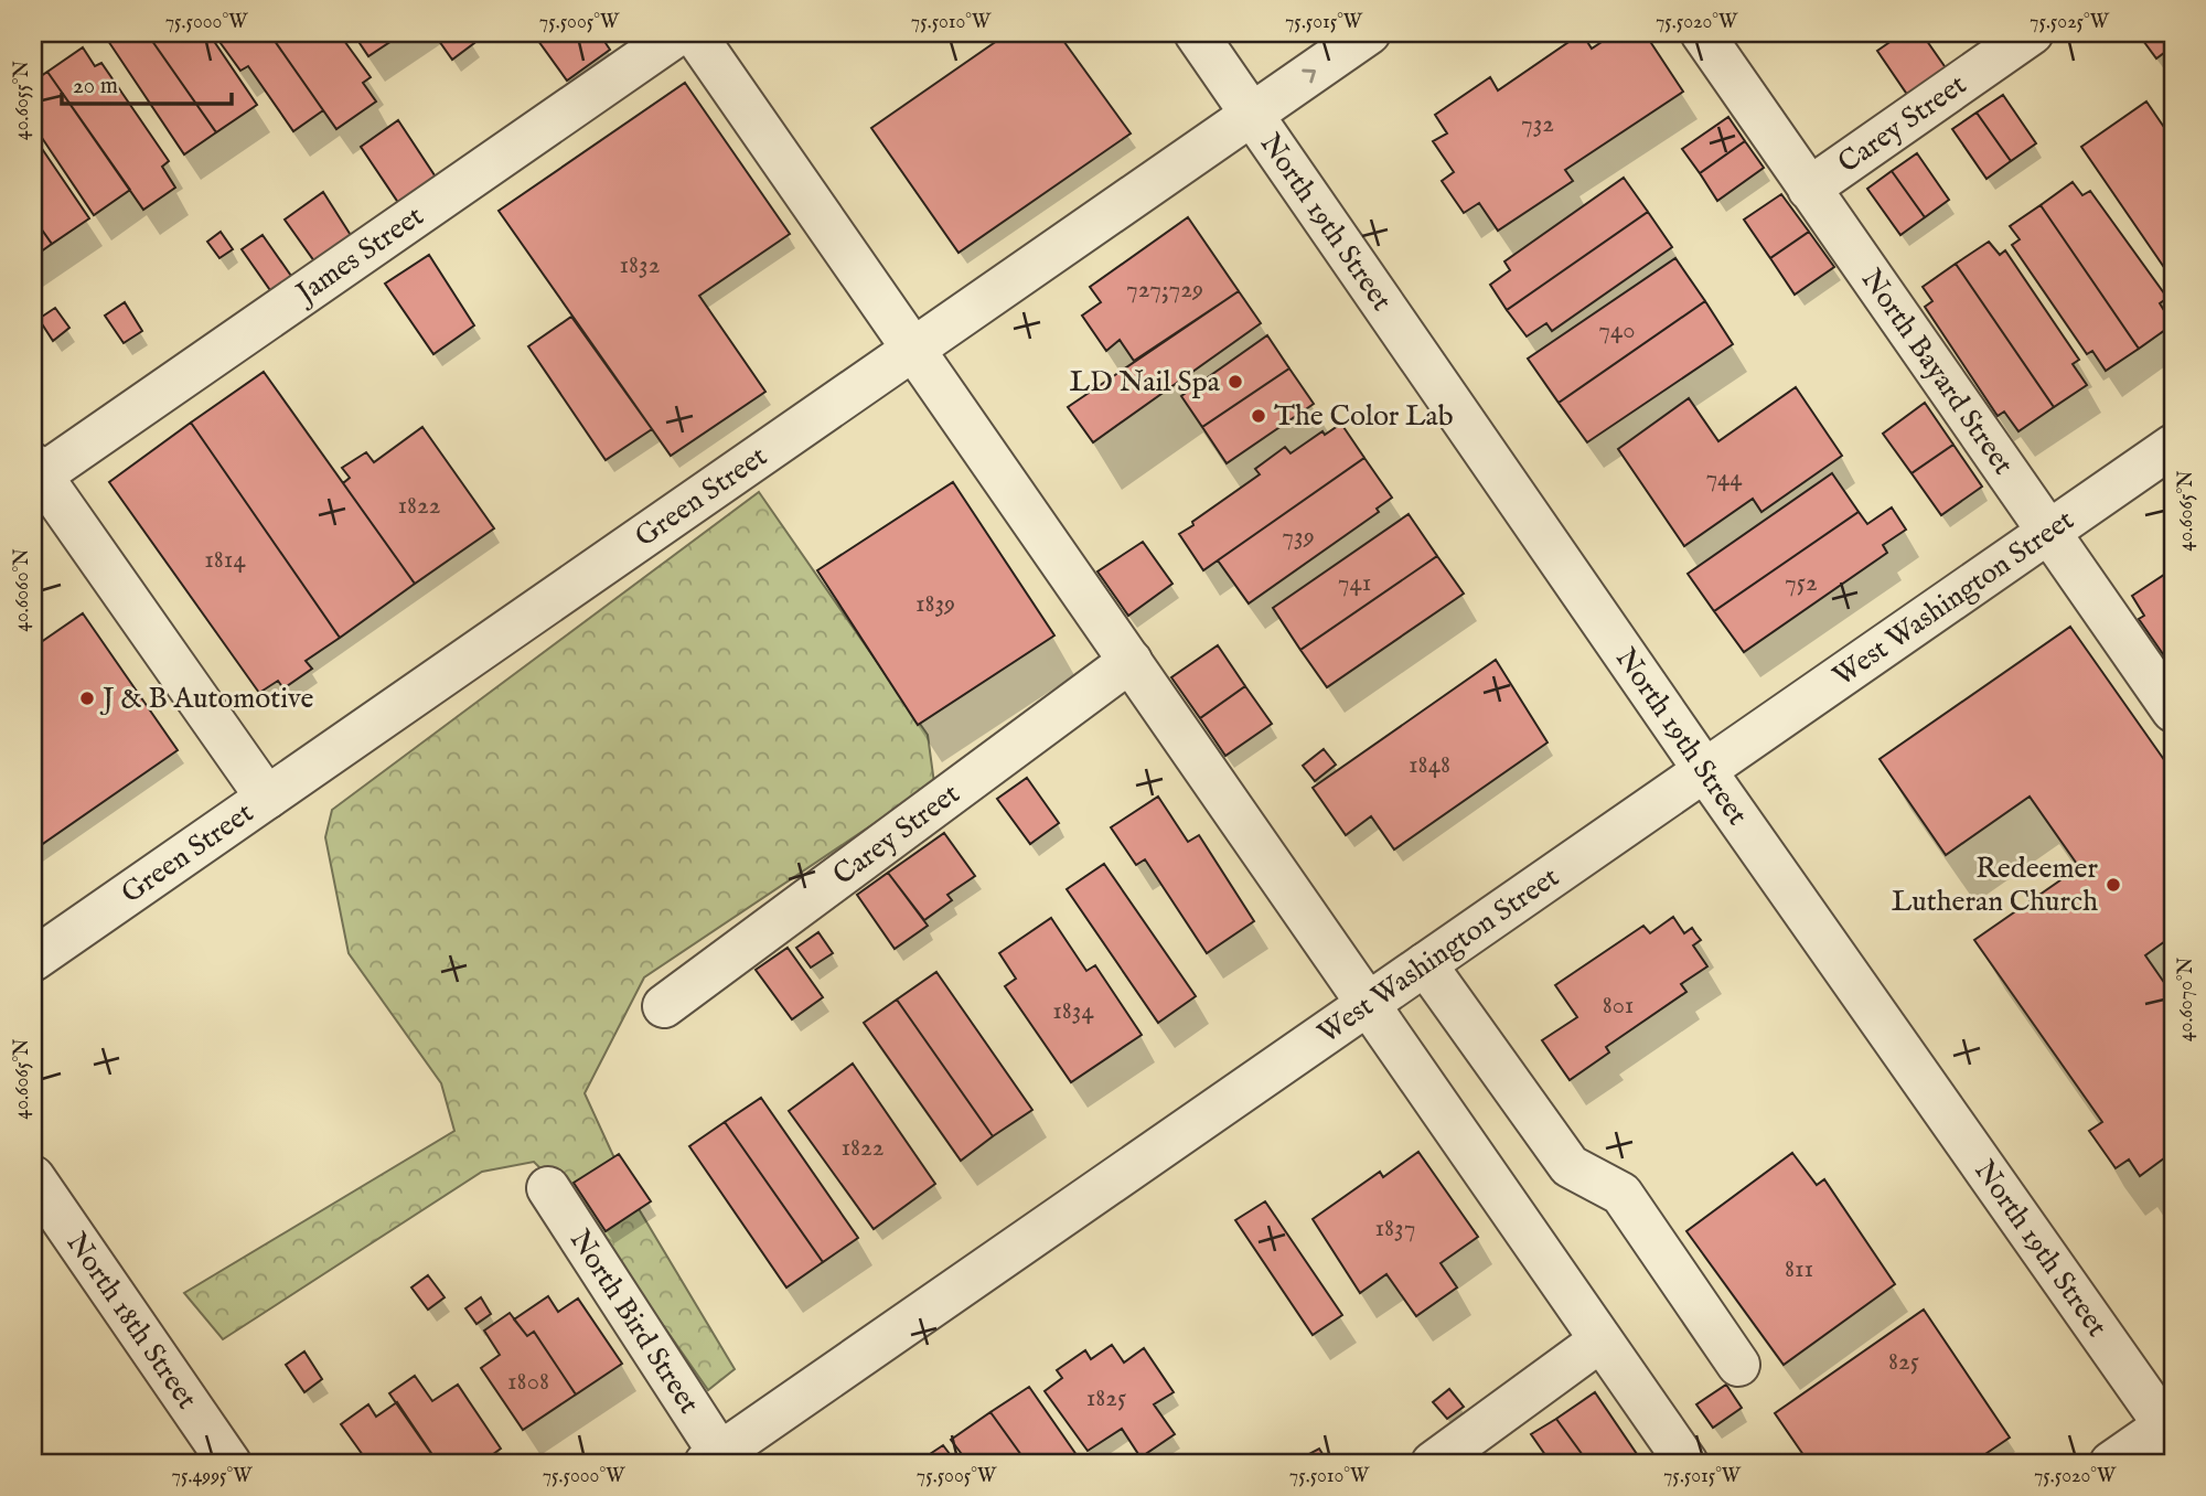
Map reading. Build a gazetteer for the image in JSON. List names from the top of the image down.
{
  "streets": {
    "street": [
      "Carey Street",
      "North 19th Street",
      "James Street",
      "North Bayard Street",
      "Green Street",
      "West Washington Street",
      "North 18th Street",
      "North Bird Street"
    ]
  },
  "crossings": [
    ["Carey Street", "North Bayard Street"],
    ["North 19th Street", "Green Street"],
    ["North 19th Street", "West Washington Street"],
    ["North Bayard Street", "West Washington Street"],
    ["West Washington Street", "North Bird Street"]
  ],
  "places": [
    "LD Nail Spa",
    "The Color Lab",
    "J & B Automotive",
    "Redeemer Lutheran Church"
  ],
  "house_numbers": [
    "732",
    "1832",
    "727;729",
    "740",
    "744",
    "1822",
    "739",
    "1814",
    "741",
    "752",
    "1839",
    "1848",
    "801",
    "1834",
    "1822",
    "1837",
    "811",
    "825",
    "1808",
    "1825"
  ],
  "scale_bar": "20 m",
  "coordinates": [
    "75.5000°W",
    "75.5005°W",
    "75.5010°W",
    "75.5015°W",
    "75.5020°W",
    "75.5025°W",
    "40.6055°N",
    "40.6065°N",
    "40.6060°N",
    "40.6070°N",
    "75.4995°W"
  ]
}
